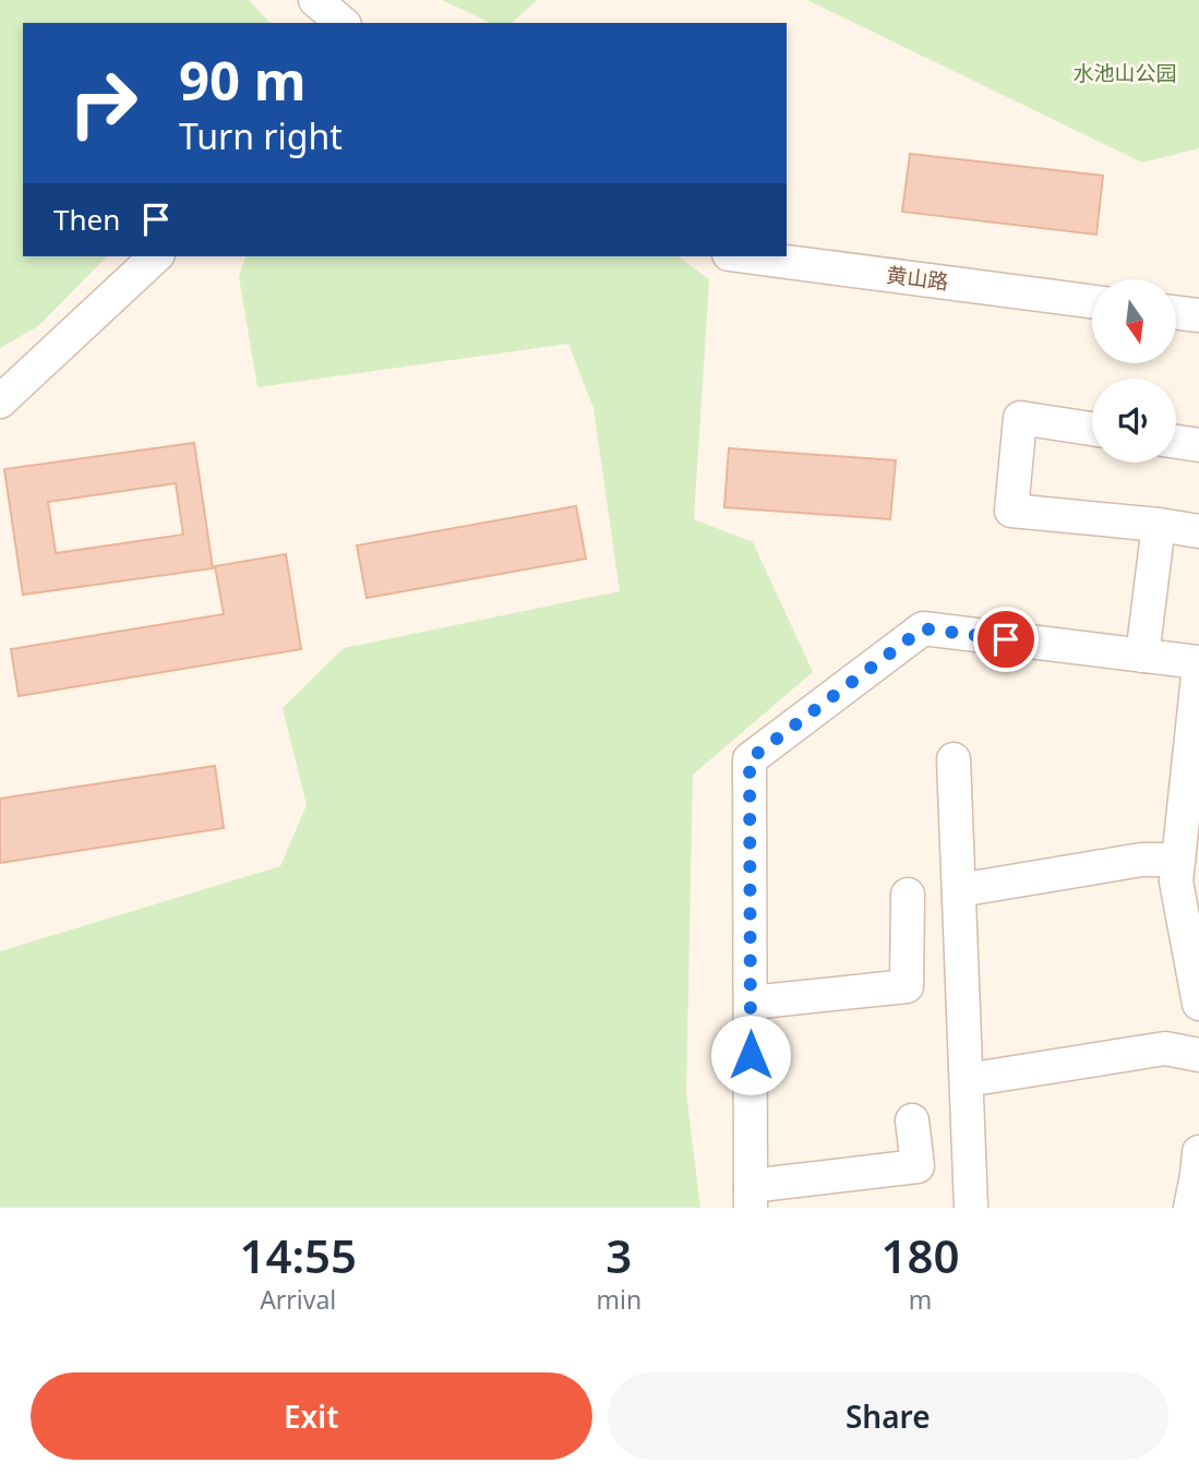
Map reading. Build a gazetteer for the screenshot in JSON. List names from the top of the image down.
{
  "streets": {
    "street": ["黄山路"]
  },
  "parks": ["水池山公园"],
  "north": "bottom",
  "page": {
    "turn": ["90 m", "Turn right"],
    "then": "Then",
    "eta": [
      "14:55",
      "Arrival",
      "3",
      "min",
      "180",
      "m"
    ],
    "buttons": ["Exit", "Share"]
  }
}
